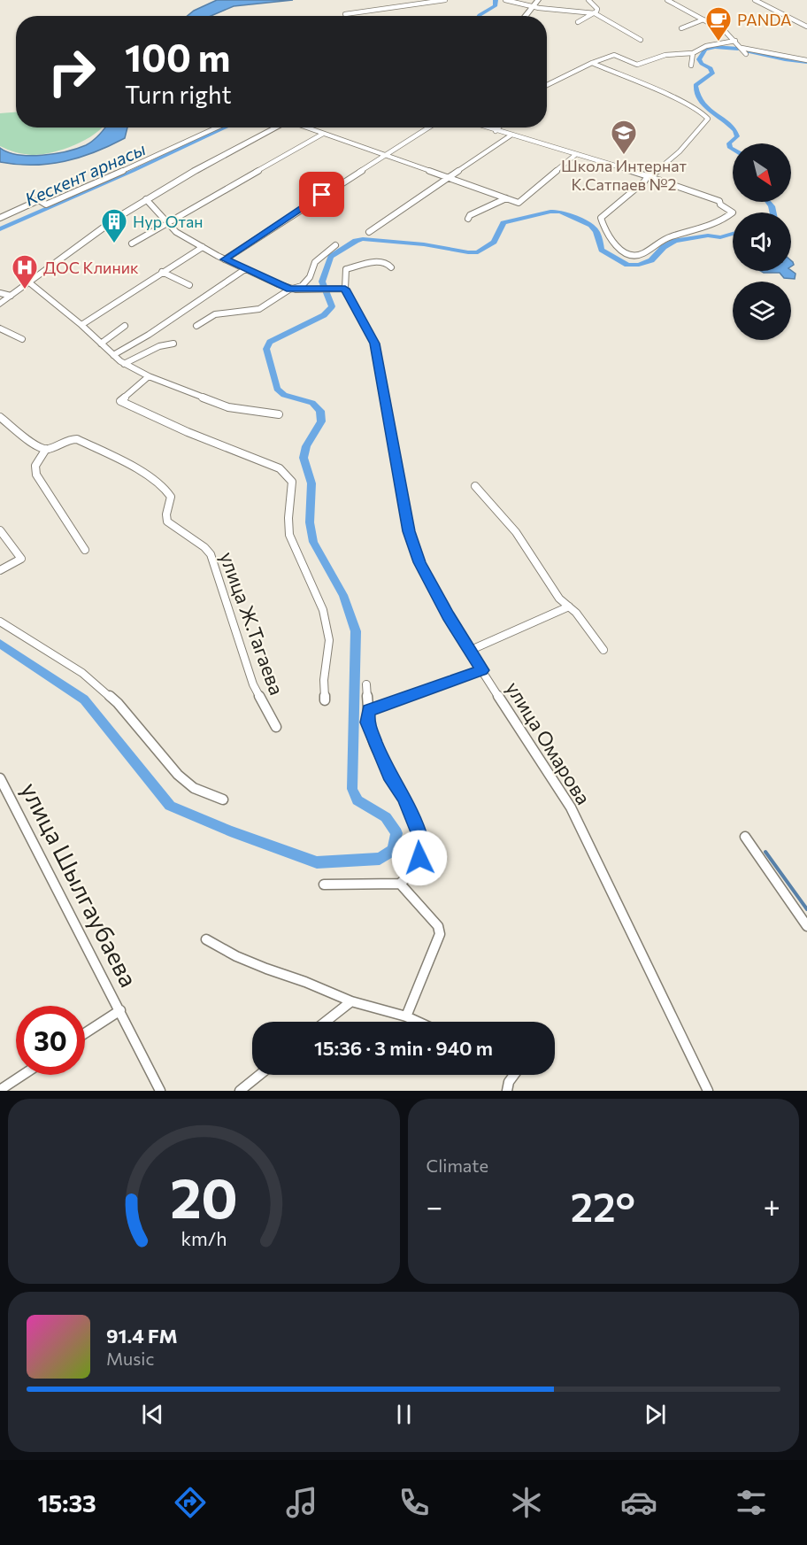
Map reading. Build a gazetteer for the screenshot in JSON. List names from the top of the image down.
{
  "streets": {
    "street": ["улица Ж.Тагаева", "улица Омарова", "улица Шылгаубаева"]
  },
  "water": ["Кескент арнасы"],
  "places": {
    "cafe": ["PANDA"],
    "school or university": ["Школа Интернат К.Сатпаев №2"],
    "building": ["Нур Отан"],
    "hospital": ["ДОС Клиник"]
  },
  "north": "bottom right",
  "page": {
    "turn": ["100 m", "Turn right"],
    "limit": "30",
    "trip": "15:36 · 3 min · 940 m",
    "tile": "Climate",
    "heat": ["−", "22°", "+"],
    "song": ["91.4 FM", "Music"],
    "tabs": "15:33",
    "gauge": ["20", "km/h"]
  }
}
